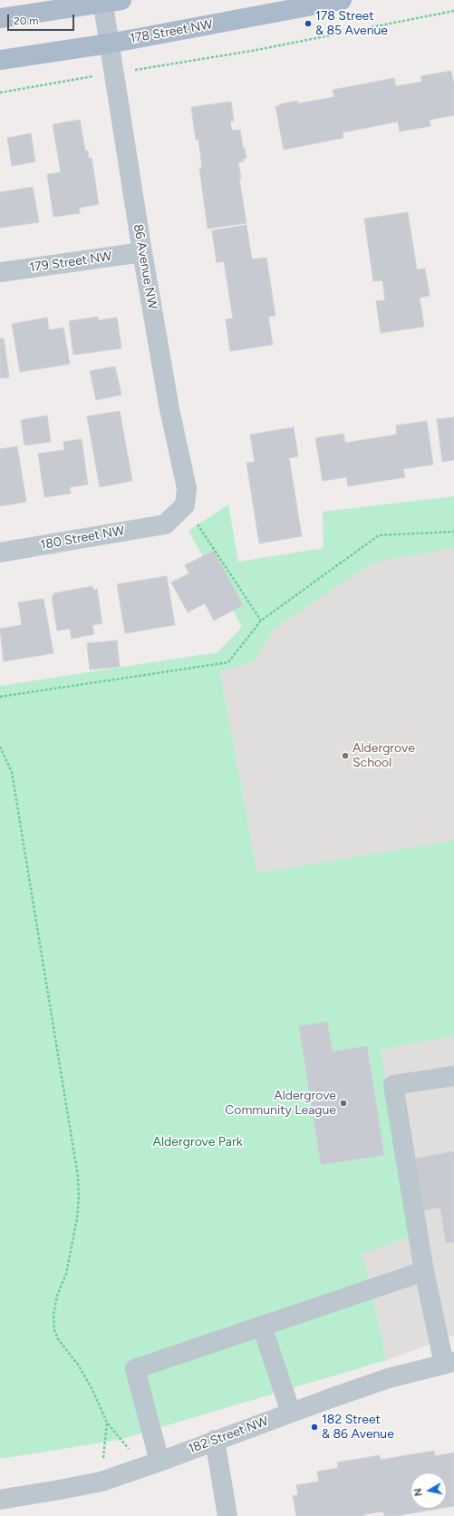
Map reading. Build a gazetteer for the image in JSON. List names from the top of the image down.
{
  "streets": {
    "main road": ["178 Street NW"],
    "street": [
      "179 Street NW",
      "86 Avenue NW",
      "180 Street NW",
      "182 Street NW"
    ]
  },
  "crossings": [
    ["178 Street NW", "86 Avenue NW"],
    ["179 Street NW", "86 Avenue NW"],
    ["86 Avenue NW", "180 Street NW"]
  ],
  "parks": ["Aldergrove Park"],
  "places": [
    "178 Street & 85 Avenue",
    "Aldergrove School",
    "Aldergrove Community League",
    "182 Street & 86 Avenue"
  ],
  "scale_bar": "20 m",
  "north": "left"
}
